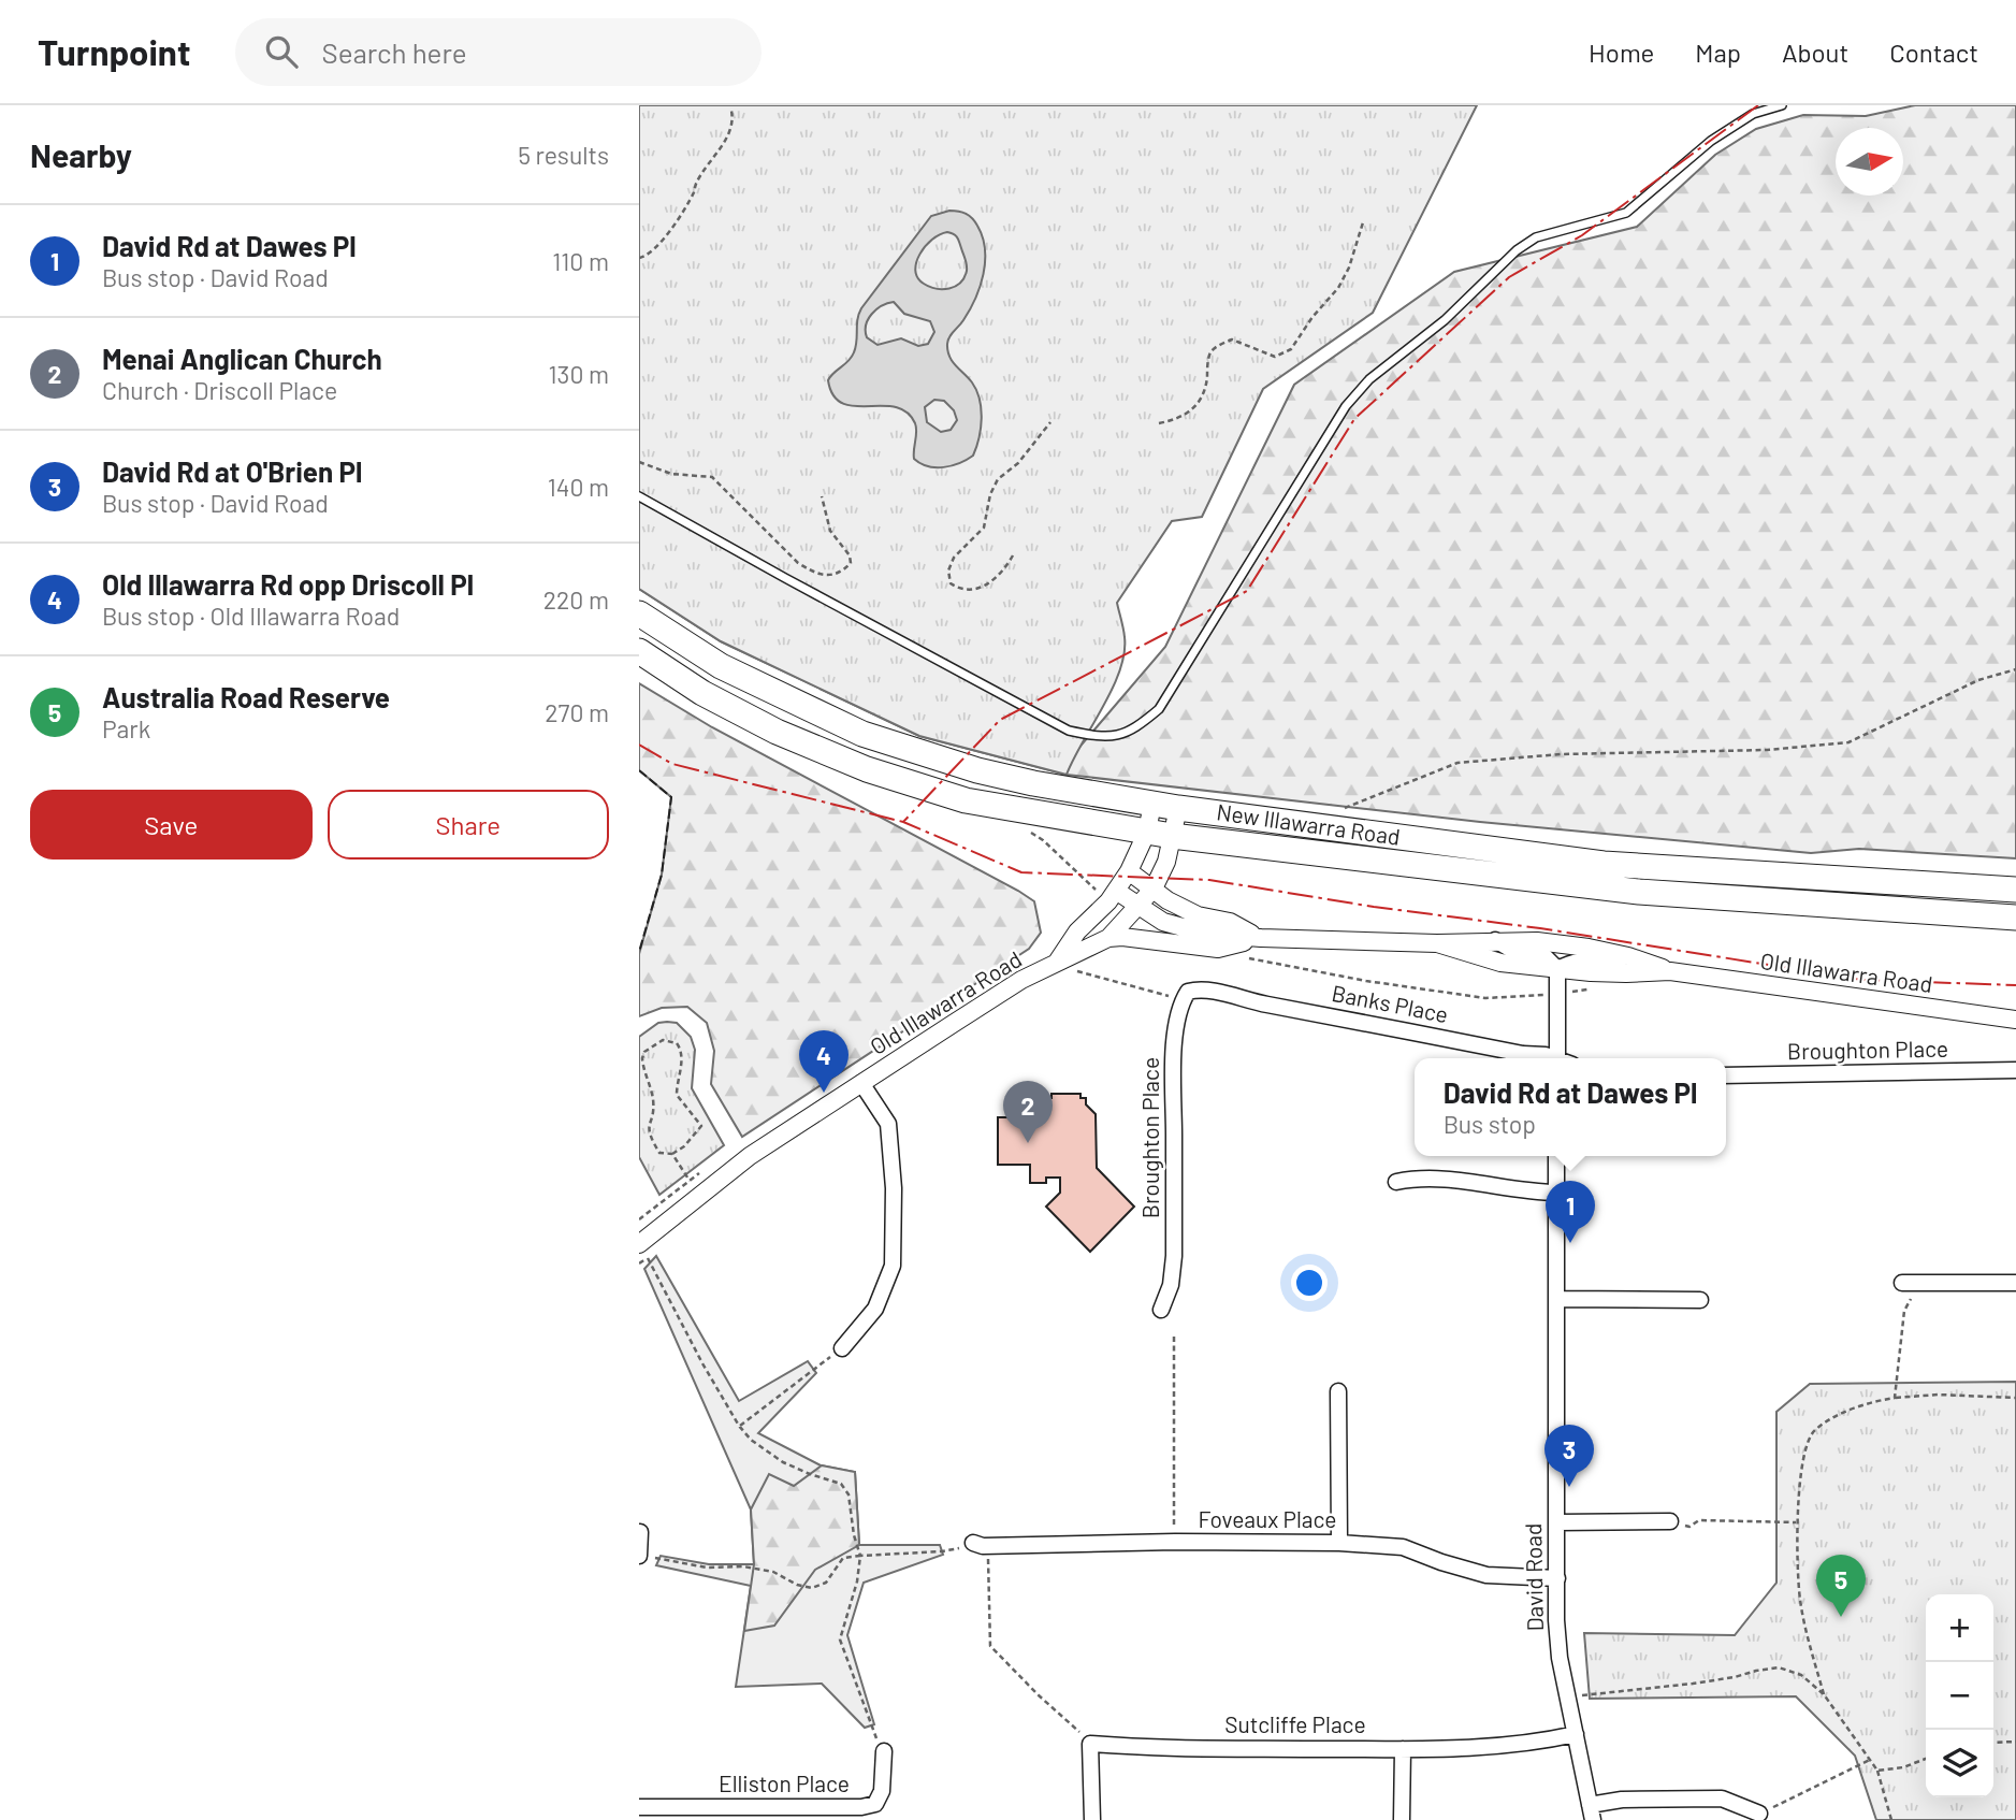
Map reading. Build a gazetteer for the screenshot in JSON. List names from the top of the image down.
{
  "streets": {
    "highway": ["New Illawarra Road"],
    "street": [
      "Old Illawarra Road",
      "Banks Place",
      "Broughton Place",
      "Foveaux Place",
      "David Road",
      "Sutcliffe Place",
      "Elliston Place"
    ]
  },
  "crossings": [
    ["New Illawarra Road", "Old Illawarra Road"],
    ["Banks Place", "Broughton Place"],
    ["Foveaux Place", "David Road"],
    ["David Road", "Sutcliffe Place"]
  ],
  "north": "right",
  "page": {
    "header": "Turnpoint",
    "search": "Search here",
    "nav": [
      "Home",
      "Map",
      "About",
      "Contact"
    ],
    "heading": ["Nearby", "5 results"],
    "list": [
      {
        "mark": "1",
        "name": "David Rd at Dawes Pl",
        "note": "Bus stop · David Road",
        "value": "110 m"
      },
      {
        "mark": "2",
        "name": "Menai Anglican Church",
        "note": "Church · Driscoll Place",
        "value": "130 m"
      },
      {
        "mark": "3",
        "name": "David Rd at O'Brien Pl",
        "note": "Bus stop · David Road",
        "value": "140 m"
      },
      {
        "mark": "4",
        "name": "Old Illawarra Rd opp Driscoll Pl",
        "note": "Bus stop · Old Illawarra Road",
        "value": "220 m"
      },
      {
        "mark": "5",
        "name": "Australia Road Reserve",
        "note": "Park",
        "value": "270 m"
      }
    ],
    "buttons": ["Save", "Share"],
    "pins": [
      "4",
      "2",
      "1",
      "3",
      "5"
    ],
    "popup": ["David Rd at Dawes Pl", "Bus stop"],
    "map_buttons": ["+", "−"]
  }
}
